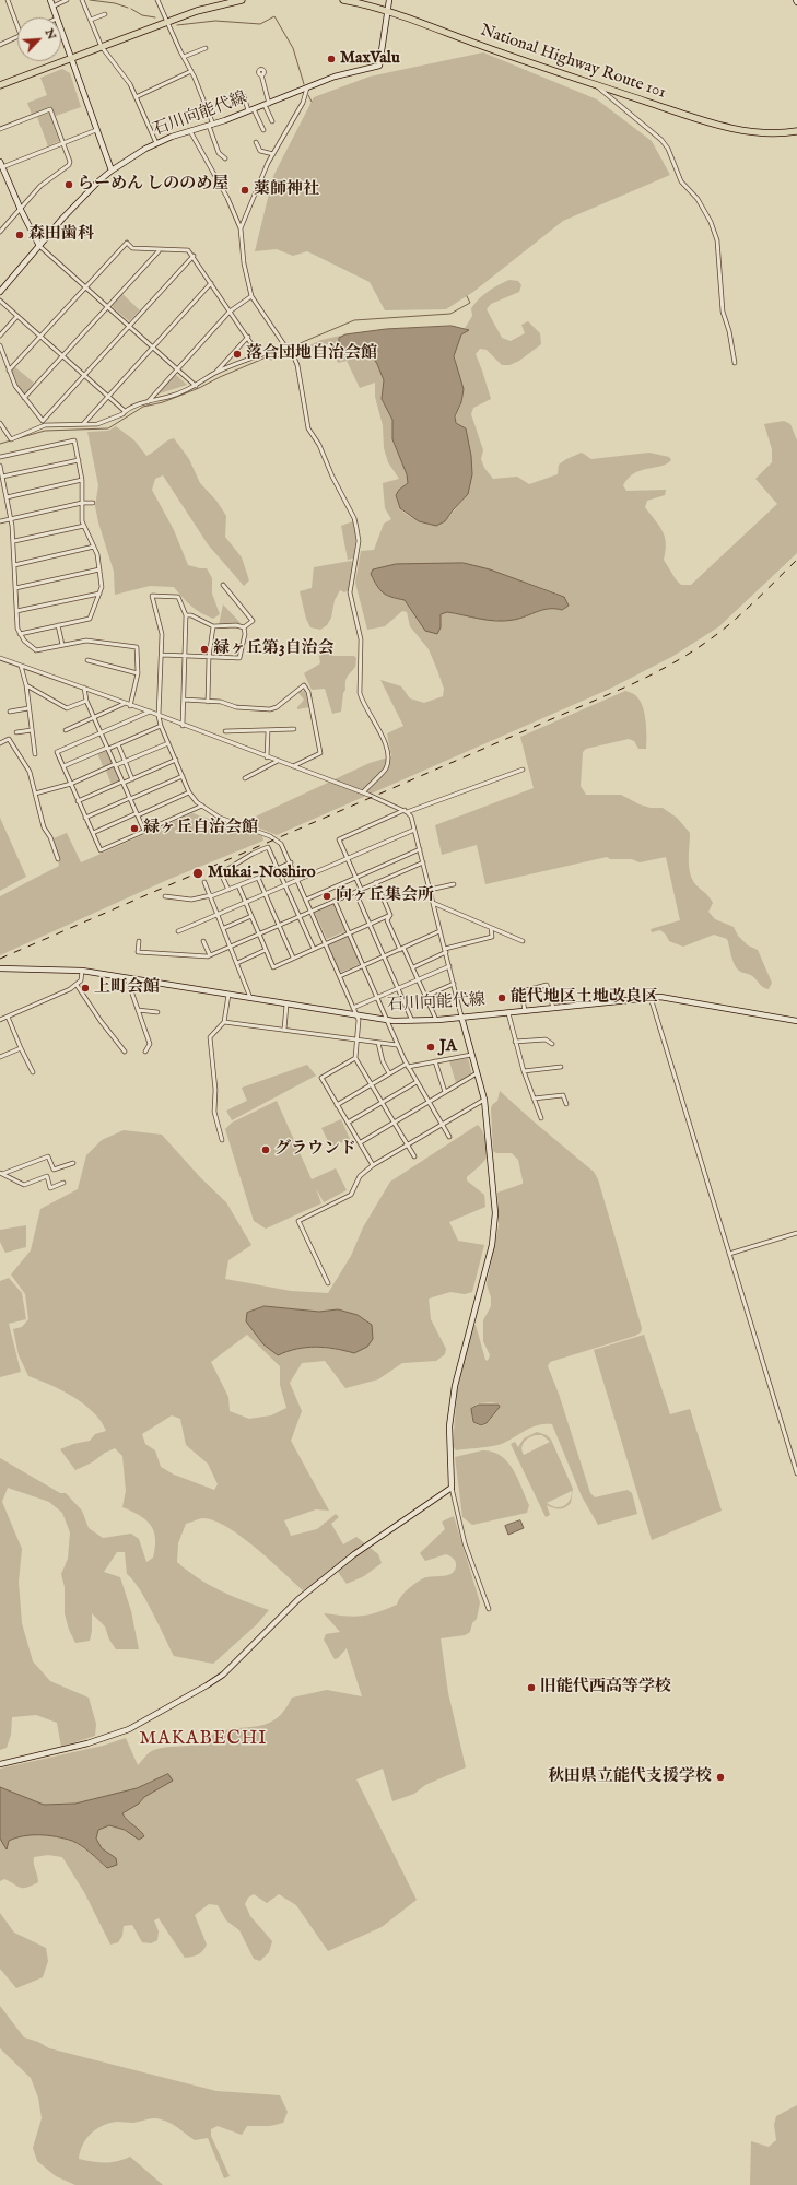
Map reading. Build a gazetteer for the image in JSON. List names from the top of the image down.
{
  "streets": {
    "highway": ["National Highway Route 101"],
    "main road": ["石川向能代線"]
  },
  "crossings": [
    ["National Highway Route 101", "石川向能代線"]
  ],
  "districts": ["MAKABECHI"],
  "places": [
    "MaxValu",
    "らーめん しののめ屋",
    "薬師神社",
    "森田歯科",
    "落合団地自治会館",
    "緑ヶ丘第3自治会",
    "緑ヶ丘自治会館",
    "Mukai-Noshiro",
    "向ヶ丘集会所",
    "上町会館",
    "能代地区土地改良区",
    "JA",
    "グラウンド",
    "旧能代西高等学校",
    "秋田県立能代支援学校"
  ],
  "north": "top right"
}
